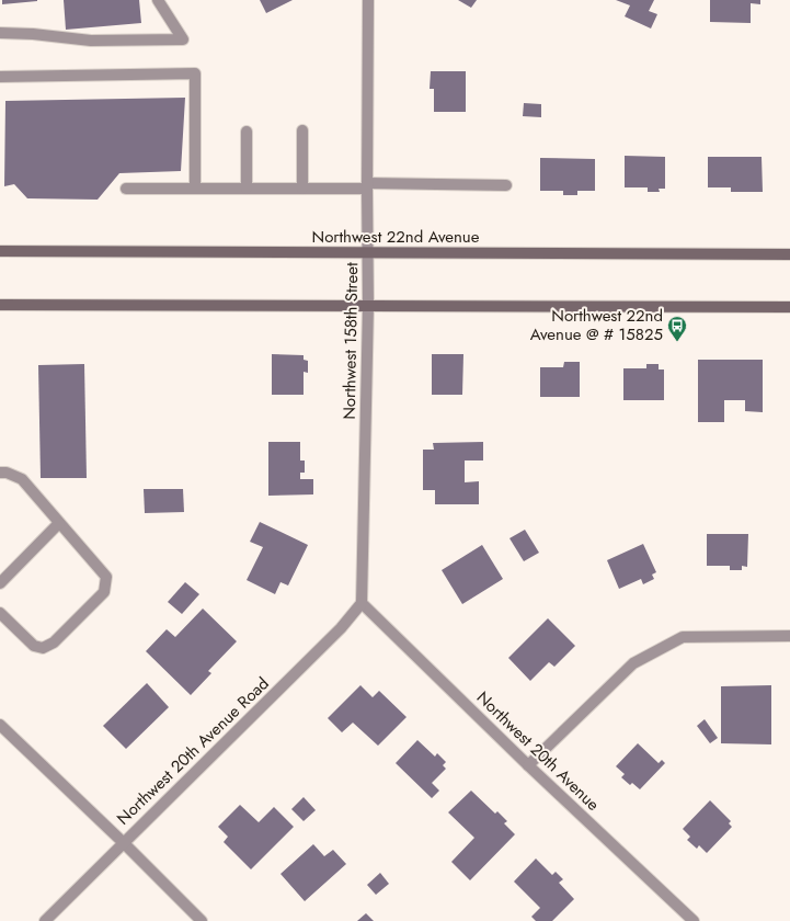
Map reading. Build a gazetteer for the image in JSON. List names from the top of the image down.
{
  "streets": {
    "main road": ["Northwest 22nd Avenue"],
    "street": ["Northwest 158th Street", "Northwest 20th Avenue Road", "Northwest 20th Avenue"]
  },
  "crossings": [
    ["Northwest 22nd Avenue", "Northwest 158th Street"],
    ["Northwest 158th Street", "Northwest 20th Avenue Road"],
    ["Northwest 158th Street", "Northwest 20th Avenue"],
    ["Northwest 20th Avenue Road", "Northwest 20th Avenue"]
  ],
  "places": {
    "bus stop": ["Northwest 22nd Avenue @ # 15825"]
  }
}
